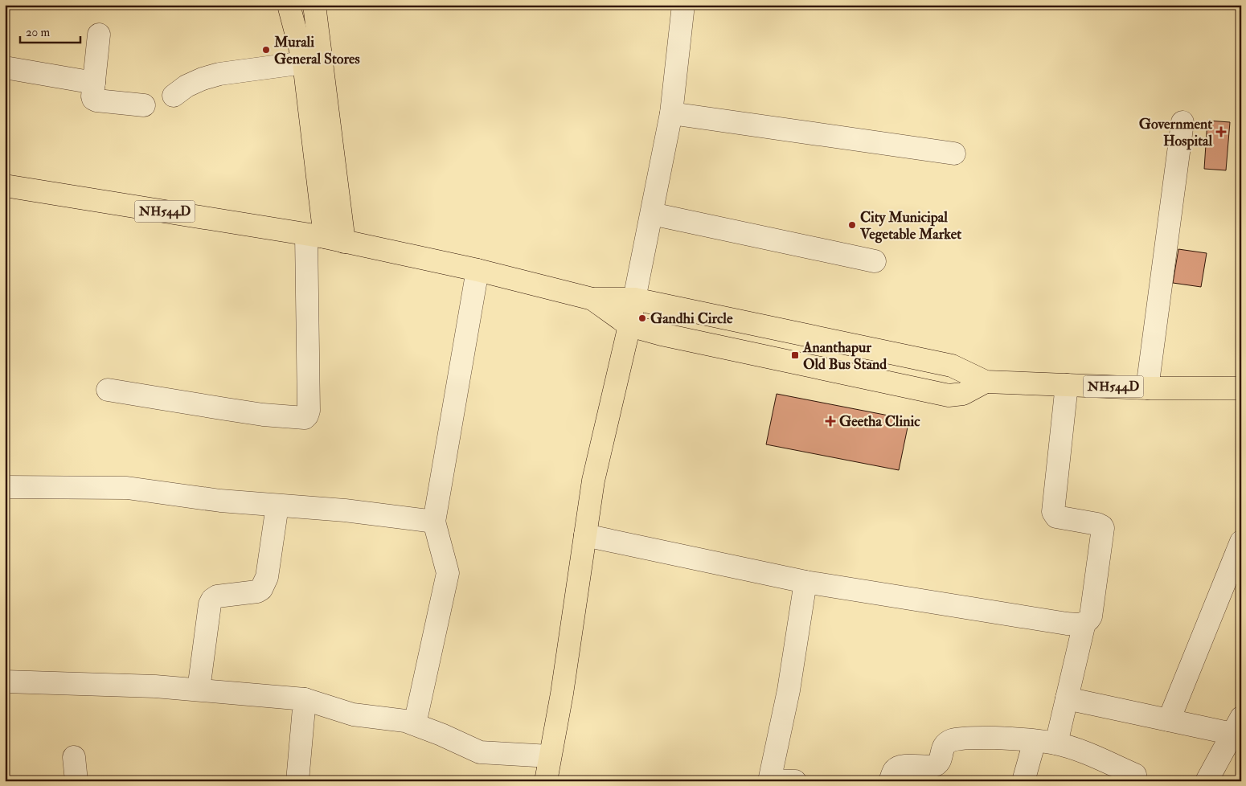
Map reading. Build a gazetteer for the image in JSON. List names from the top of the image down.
{
  "streets": {
    "main road": ["NH544D"]
  },
  "places": {
    "other": ["Murali General Stores", "City Municipal Vegetable Market", "Gandhi Circle"],
    "health": ["Government Hospital", "Geetha Clinic"],
    "transit": ["Ananthapur Old Bus Stand"]
  },
  "scale_bar": "20 m"
}
